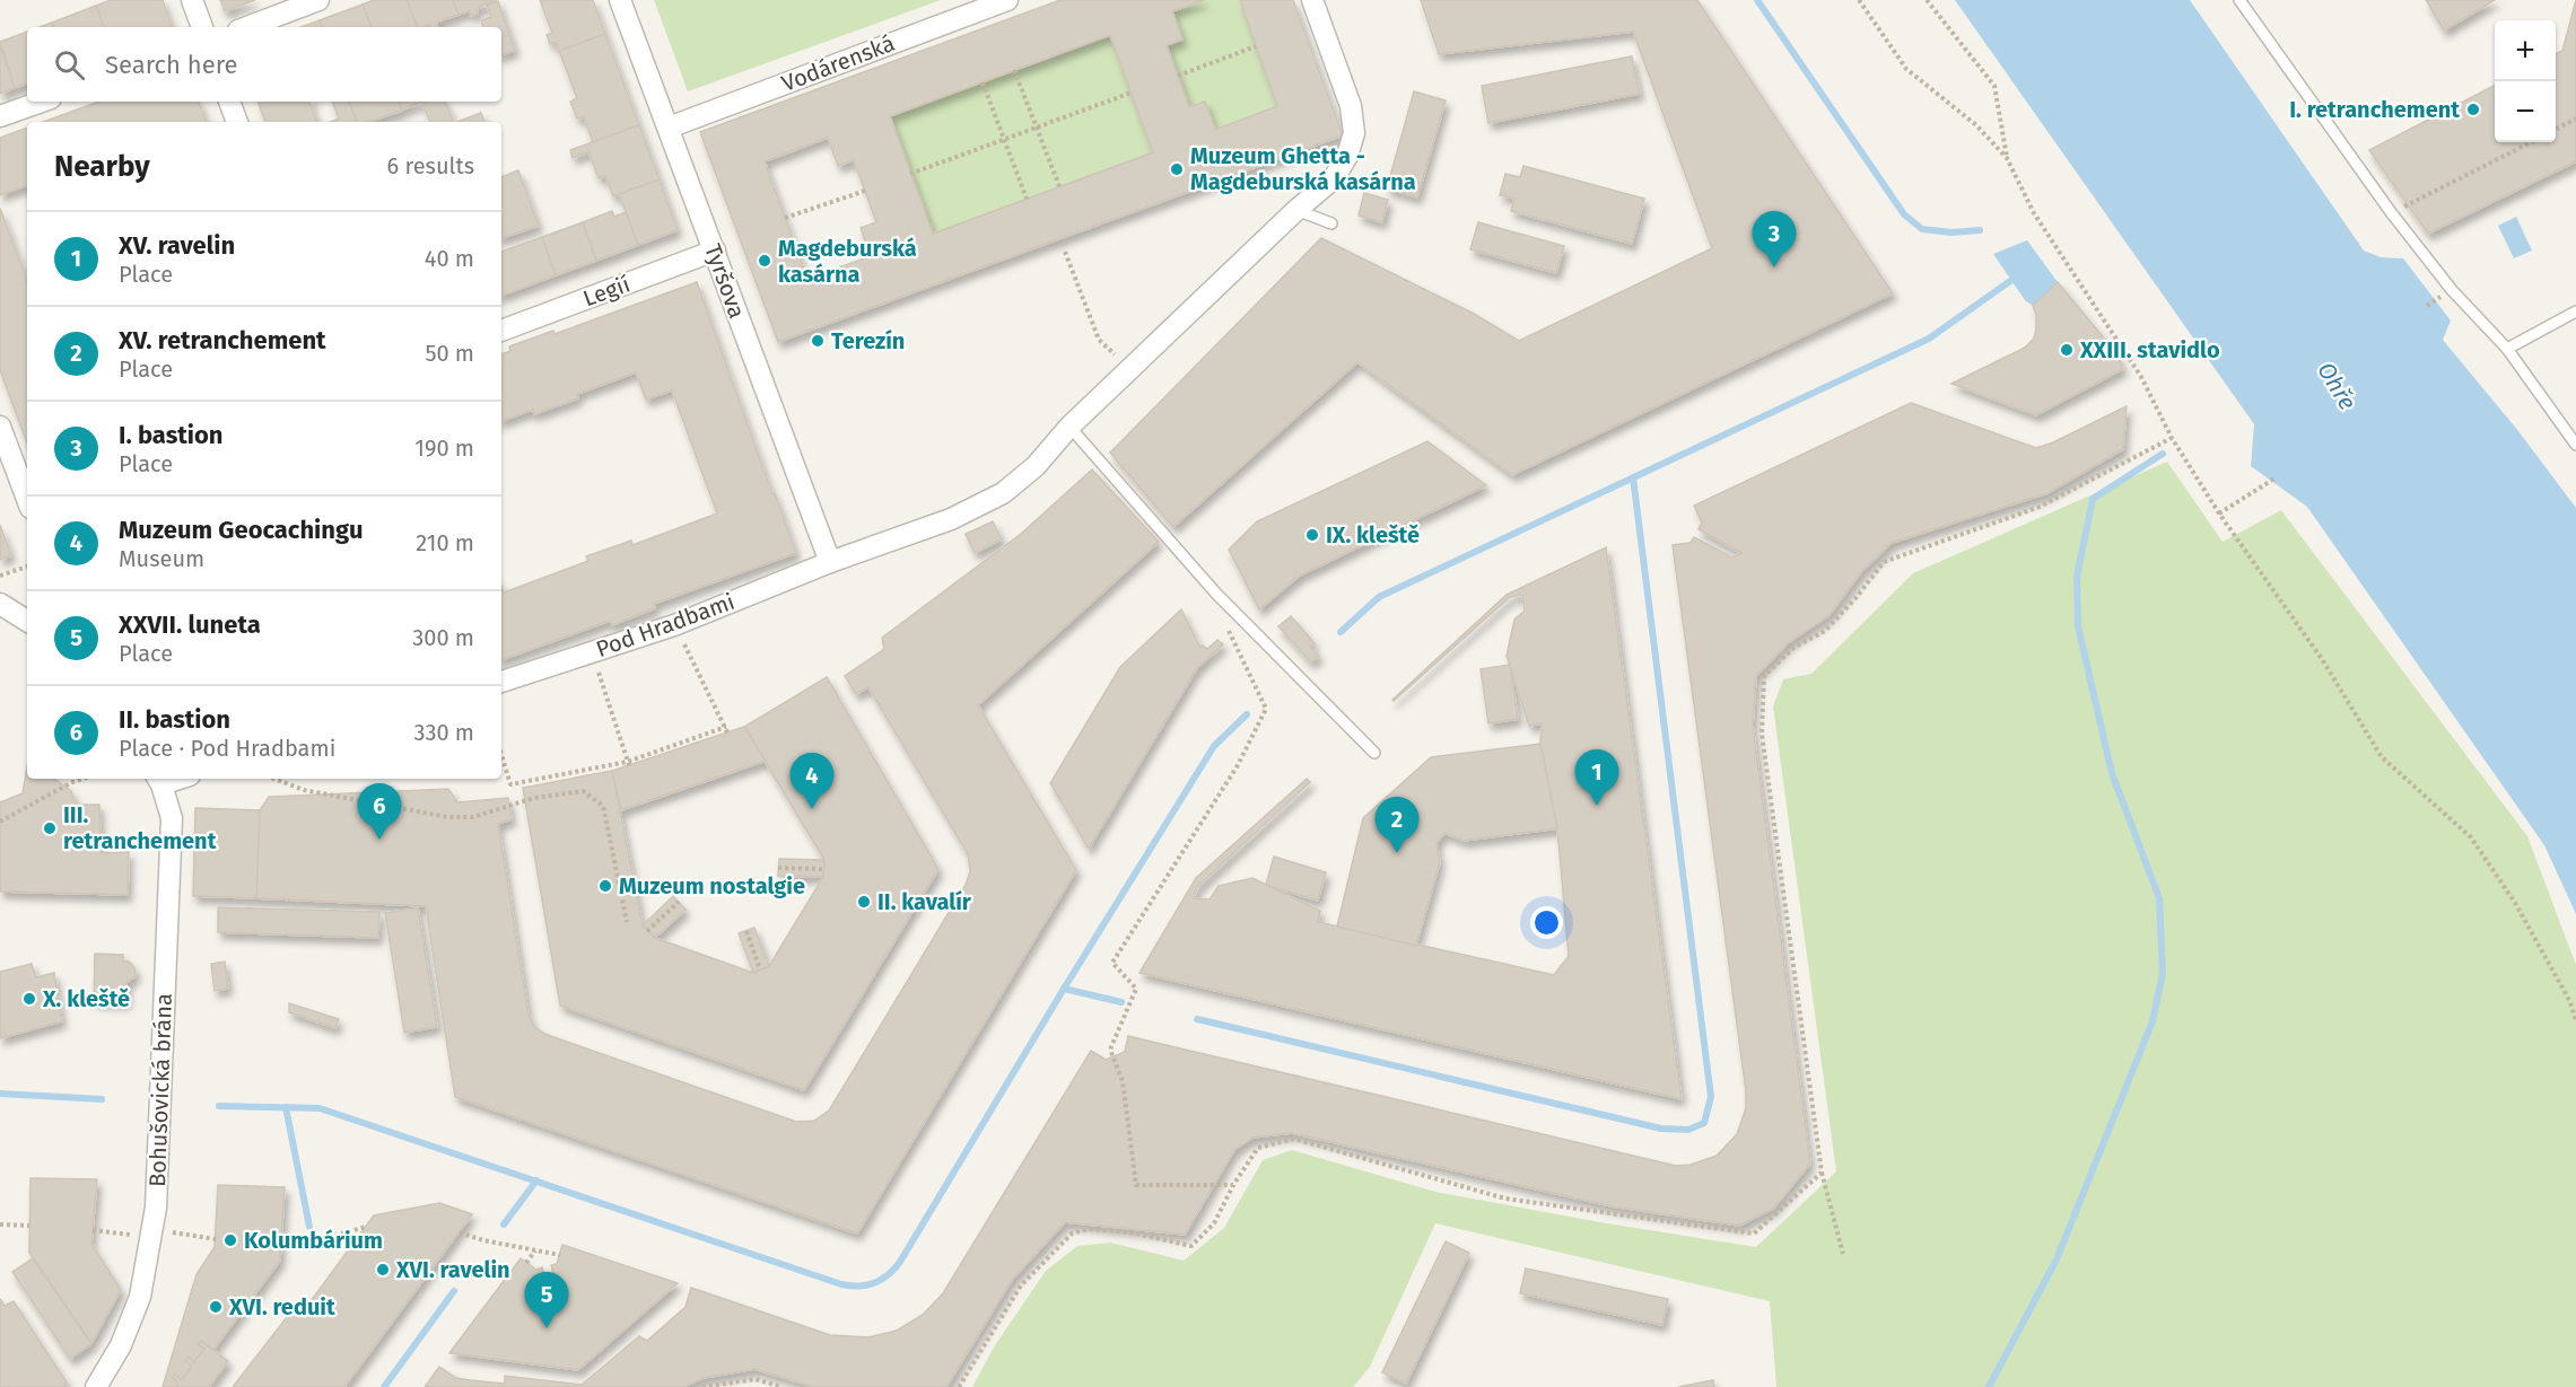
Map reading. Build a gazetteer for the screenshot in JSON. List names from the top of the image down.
{
  "streets": {
    "street": [
      "Vodárenská",
      "Tyršova",
      "Legií",
      "Pod Hradbami",
      "Bohušovická brána"
    ]
  },
  "crossings": [
    ["Vodárenská", "Tyršova"],
    ["Tyršova", "Legií"],
    ["Tyršova", "Pod Hradbami"]
  ],
  "water": ["Ohře"],
  "places": [
    "I. retranchement",
    "Muzeum Ghetta - Magdeburská kasárna",
    "Magdeburská kasárna",
    "Terezín",
    "XXIII. stavidlo",
    "IX. kleště",
    "III. retranchement",
    "Muzeum nostalgie",
    "II. kavalír",
    "X. kleště",
    "Kolumbárium",
    "XVI. ravelin",
    "XVI. reduit"
  ],
  "page": {
    "map_buttons": ["+", "−"],
    "search": "Search here",
    "heading": ["Nearby", "6 results"],
    "list": [
      {
        "mark": "1",
        "name": "XV. ravelin",
        "note": "Place",
        "value": "40 m"
      },
      {
        "mark": "2",
        "name": "XV. retranchement",
        "note": "Place",
        "value": "50 m"
      },
      {
        "mark": "3",
        "name": "I. bastion",
        "note": "Place",
        "value": "190 m"
      },
      {
        "mark": "4",
        "name": "Muzeum Geocachingu",
        "note": "Museum",
        "value": "210 m"
      },
      {
        "mark": "5",
        "name": "XXVII. luneta",
        "note": "Place",
        "value": "300 m"
      },
      {
        "mark": "6",
        "name": "II. bastion",
        "note": "Place · Pod Hradbami",
        "value": "330 m"
      }
    ],
    "pins": [
      "3",
      "1",
      "4",
      "6",
      "2",
      "5"
    ]
  }
}
